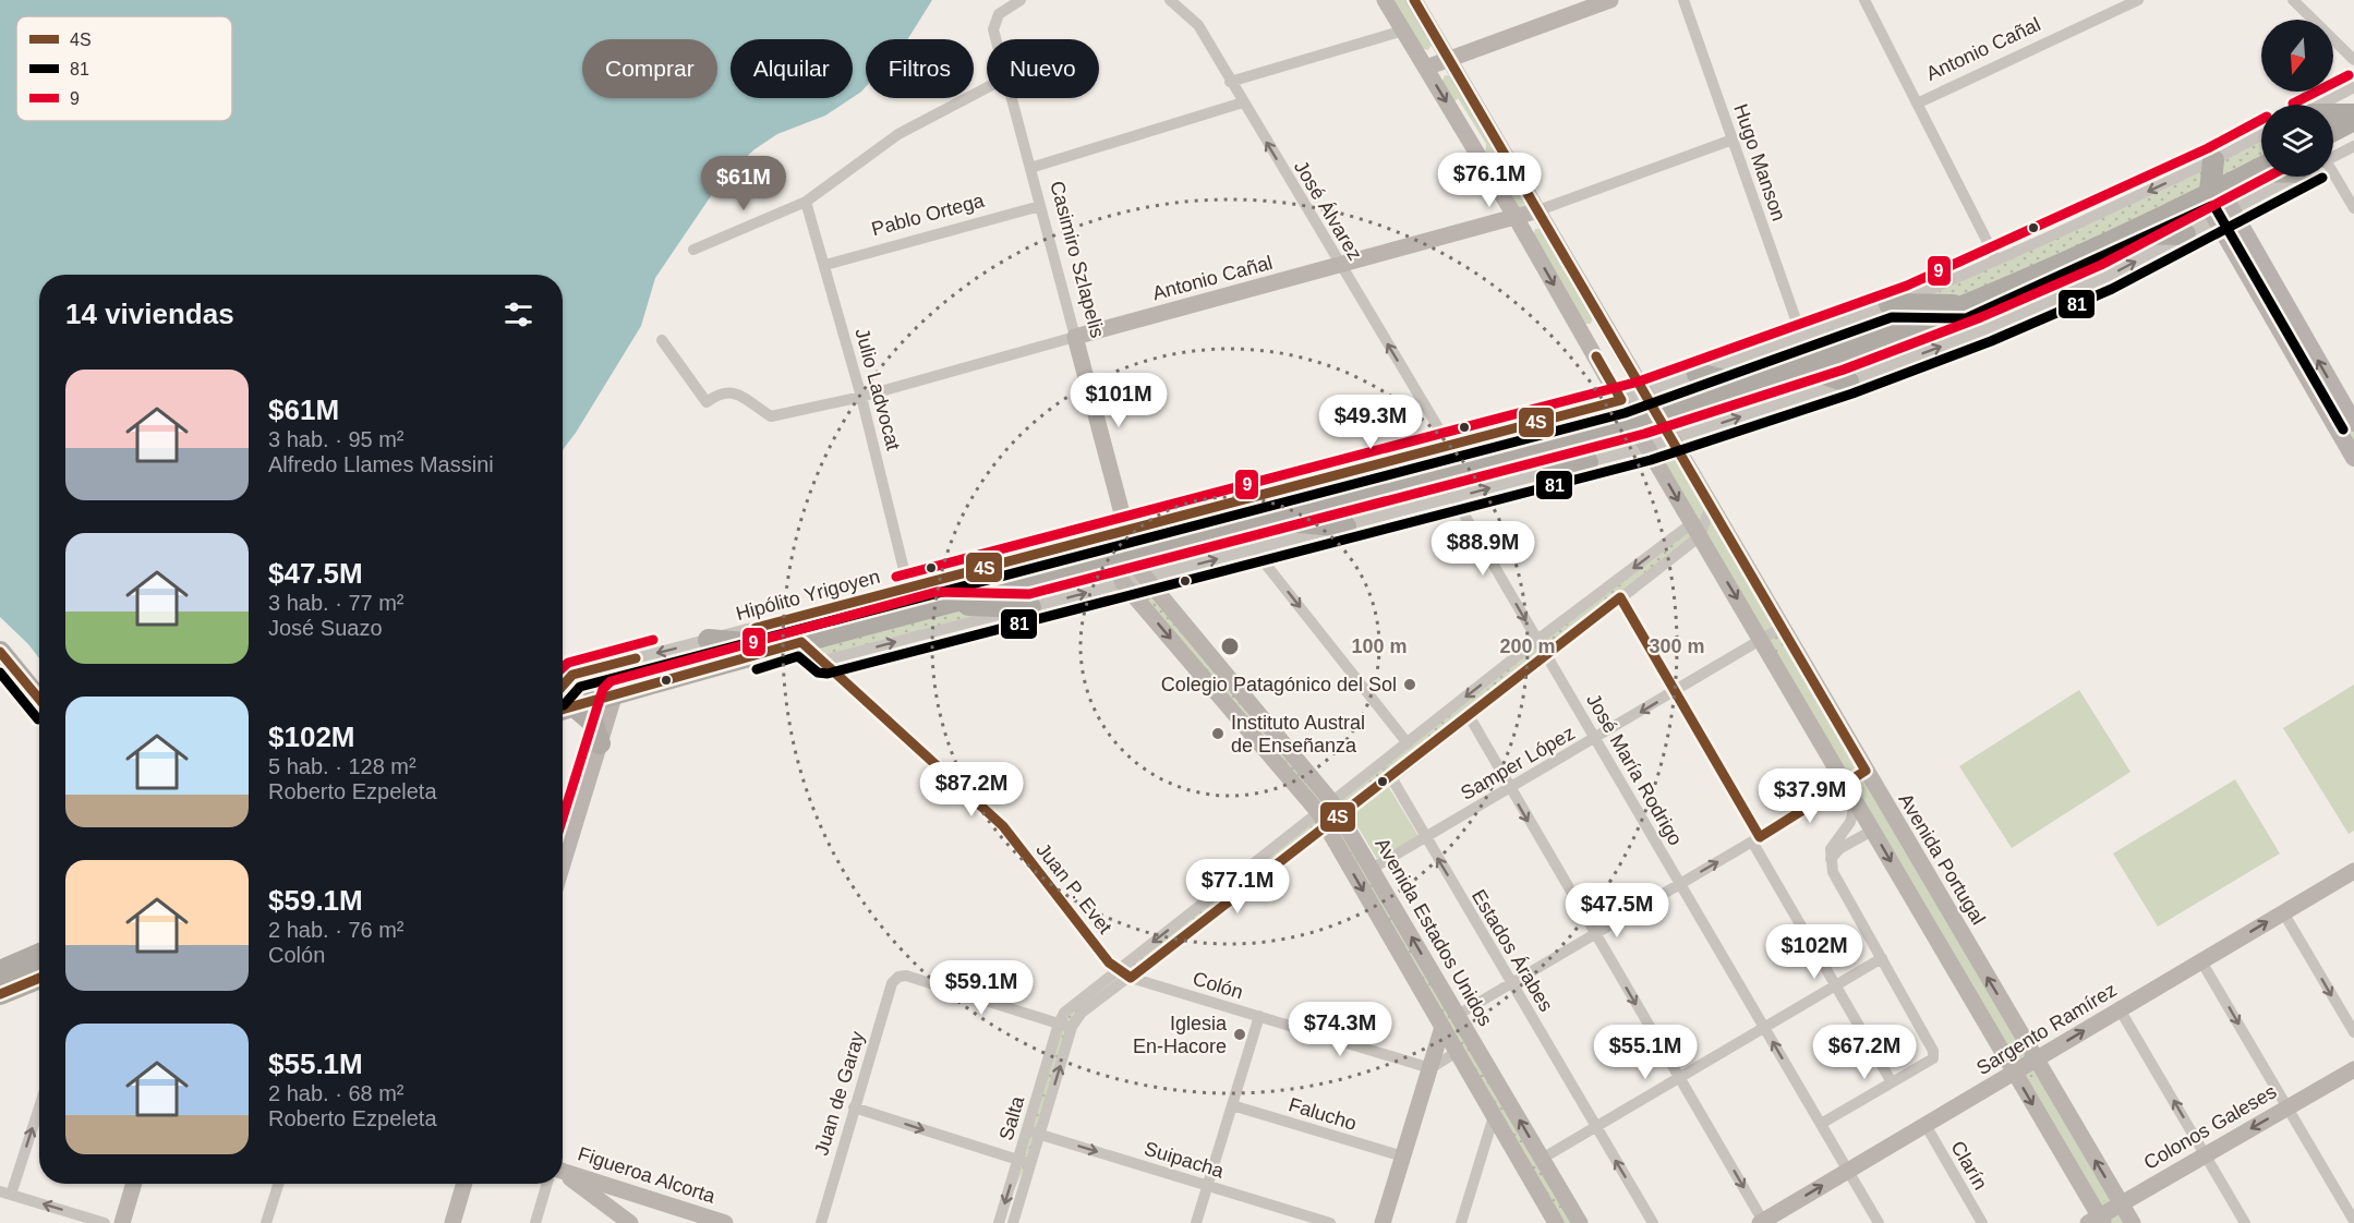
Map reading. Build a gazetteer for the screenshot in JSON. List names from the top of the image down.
{
  "streets": {
    "main road": [
      "Antonio Cañal",
      "Casimiro Szlapelis",
      "Avenida Portugal",
      "Avenida Estados Unidos",
      "Sargento Ramírez",
      "Colonos Galeses",
      "Figueroa Alcorta"
    ],
    "street": [
      "Hugo Manson",
      "José Álvarez",
      "Pablo Ortega",
      "Julio Ladvocat",
      "Hipólito Yrigoyen",
      "Samper López",
      "José María Rodrigo",
      "Juan P. Evet",
      "Estados Árabes",
      "Colón",
      "Juan de Garay",
      "Falucho",
      "Salta",
      "Suipacha",
      "Clarín"
    ]
  },
  "crossings": [
    ["Antonio Cañal", "Hugo Manson"],
    ["Antonio Cañal", "José Álvarez"],
    ["Antonio Cañal", "Casimiro Szlapelis"],
    ["Antonio Cañal", "Julio Ladvocat"],
    ["Antonio Cañal", "Avenida Portugal"],
    ["Hugo Manson", "Hipólito Yrigoyen"],
    ["José Álvarez", "Hipólito Yrigoyen"],
    ["Pablo Ortega", "Casimiro Szlapelis"],
    ["Pablo Ortega", "Julio Ladvocat"],
    ["Casimiro Szlapelis", "Hipólito Yrigoyen"],
    ["Casimiro Szlapelis", "Avenida Estados Unidos"],
    ["Julio Ladvocat", "Hipólito Yrigoyen"],
    ["Hipólito Yrigoyen", "Avenida Portugal"],
    ["Hipólito Yrigoyen", "Avenida Estados Unidos"],
    ["Samper López", "José María Rodrigo"],
    ["Samper López", "Avenida Portugal"],
    ["Samper López", "Avenida Estados Unidos"],
    ["Samper López", "Estados Árabes"],
    ["José María Rodrigo", "Sargento Ramírez"],
    ["Avenida Portugal", "Sargento Ramírez"],
    ["Avenida Portugal", "Colonos Galeses"],
    ["Juan P. Evet", "Colón"],
    ["Sargento Ramírez", "Clarín"],
    ["Juan de Garay", "Salta"],
    ["Salta", "Suipacha"]
  ],
  "one_way": ["José Álvarez", "Sargento Ramírez", "Suipacha"],
  "places": ["Colegio Patagónico del Sol", "Instituto Austral de Enseñanza", "Iglesia En-Hacore"],
  "lines": ["transit line 4S", "transit line 9", "transit line 81"],
  "legend": ["4S", "81", "9"],
  "north": "bottom",
  "page": {
    "chip": [
      "Comprar",
      "Alquilar",
      "Filtros",
      "Nuevo"
    ],
    "price": [
      "$76.1M",
      "$61M",
      "$101M",
      "$49.3M",
      "$88.9M",
      "$87.2M",
      "$37.9M",
      "$77.1M",
      "$47.5M",
      "$102M",
      "$59.1M",
      "$74.3M",
      "$55.1M",
      "$67.2M"
    ],
    "heading": "14 viviendas",
    "list": [
      {
        "name": "$61M",
        "note": "3 hab. · 95 m² · Alfredo Llames Massini"
      },
      {
        "name": "$47.5M",
        "note": "3 hab. · 77 m² · José Suazo"
      },
      {
        "name": "$102M",
        "note": "5 hab. · 128 m² · Roberto Ezpeleta"
      },
      {
        "name": "$59.1M",
        "note": "2 hab. · 76 m² · Colón"
      },
      {
        "name": "$55.1M",
        "note": "2 hab. · 68 m² · Roberto Ezpeleta"
      }
    ]
  },
  "rings": ["100 m", "200 m", "300 m"]
}
